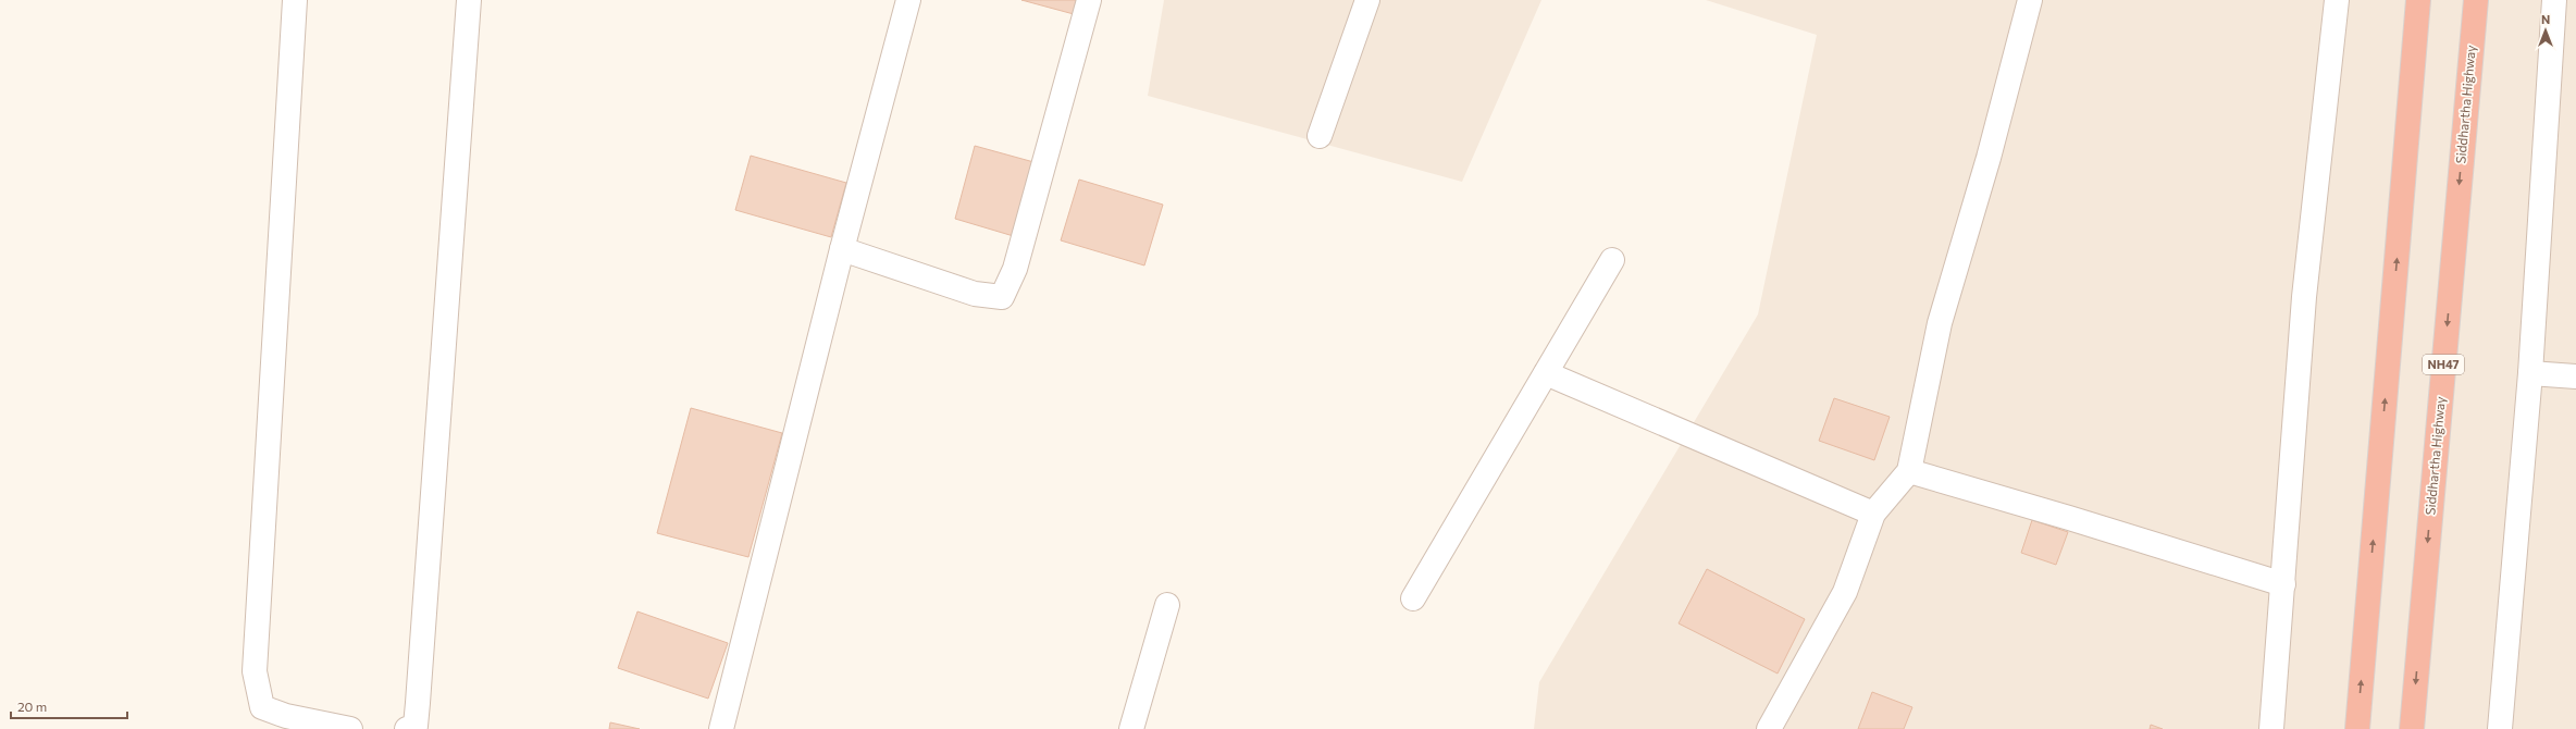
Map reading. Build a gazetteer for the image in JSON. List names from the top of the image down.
{
  "streets": {
    "highway": ["Siddhartha Highway", "NH47"]
  },
  "scale_bar": "20 m",
  "north": "top"
}
